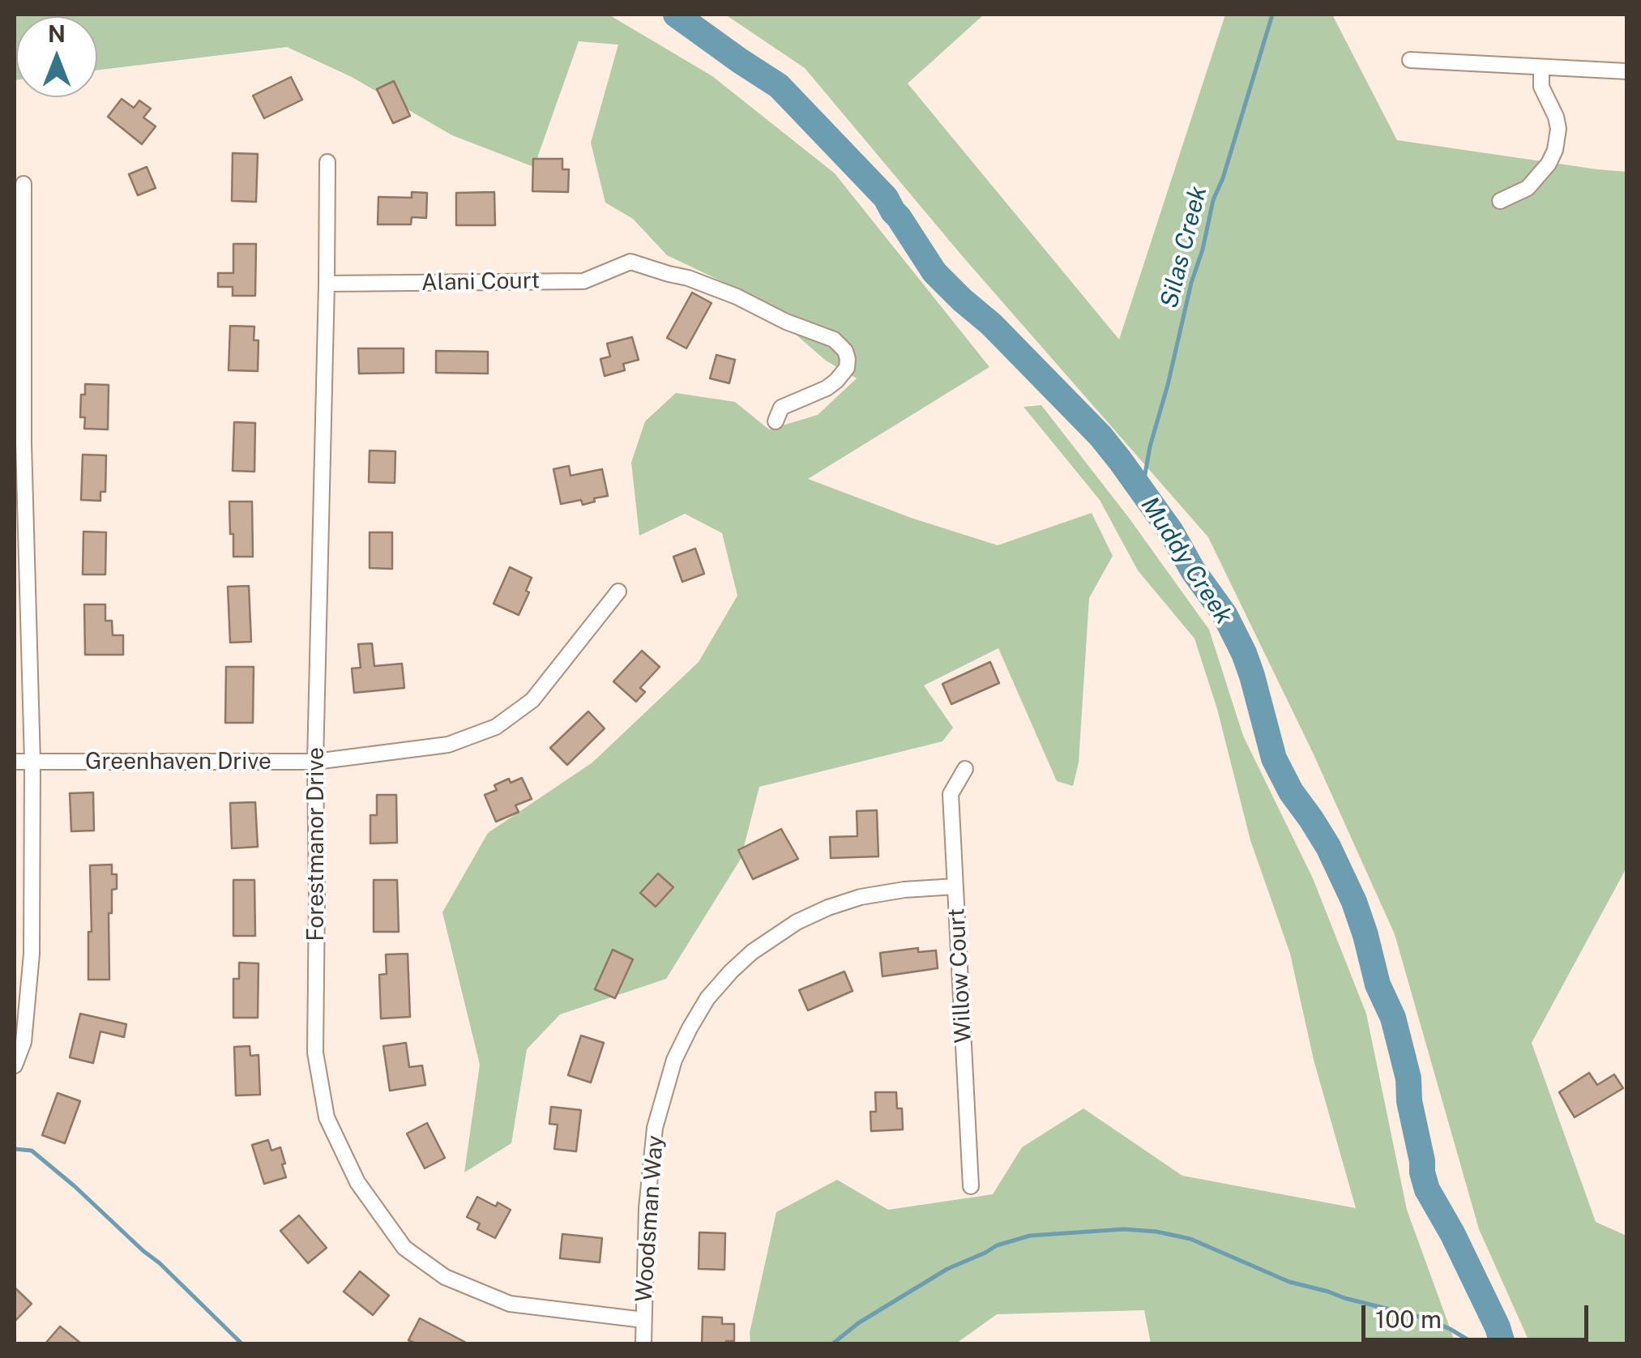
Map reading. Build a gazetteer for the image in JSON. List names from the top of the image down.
{
  "streets": {
    "street": [
      "Alani Court",
      "Greenhaven Drive",
      "Forestmanor Drive",
      "Willow Court",
      "Woodsman Way"
    ]
  },
  "crossings": [
    ["Alani Court", "Forestmanor Drive"],
    ["Greenhaven Drive", "Forestmanor Drive"],
    ["Forestmanor Drive", "Woodsman Way"],
    ["Willow Court", "Woodsman Way"]
  ],
  "water": ["Silas Creek", "Muddy Creek"],
  "scale_bar": "100 m",
  "north": "top"
}
